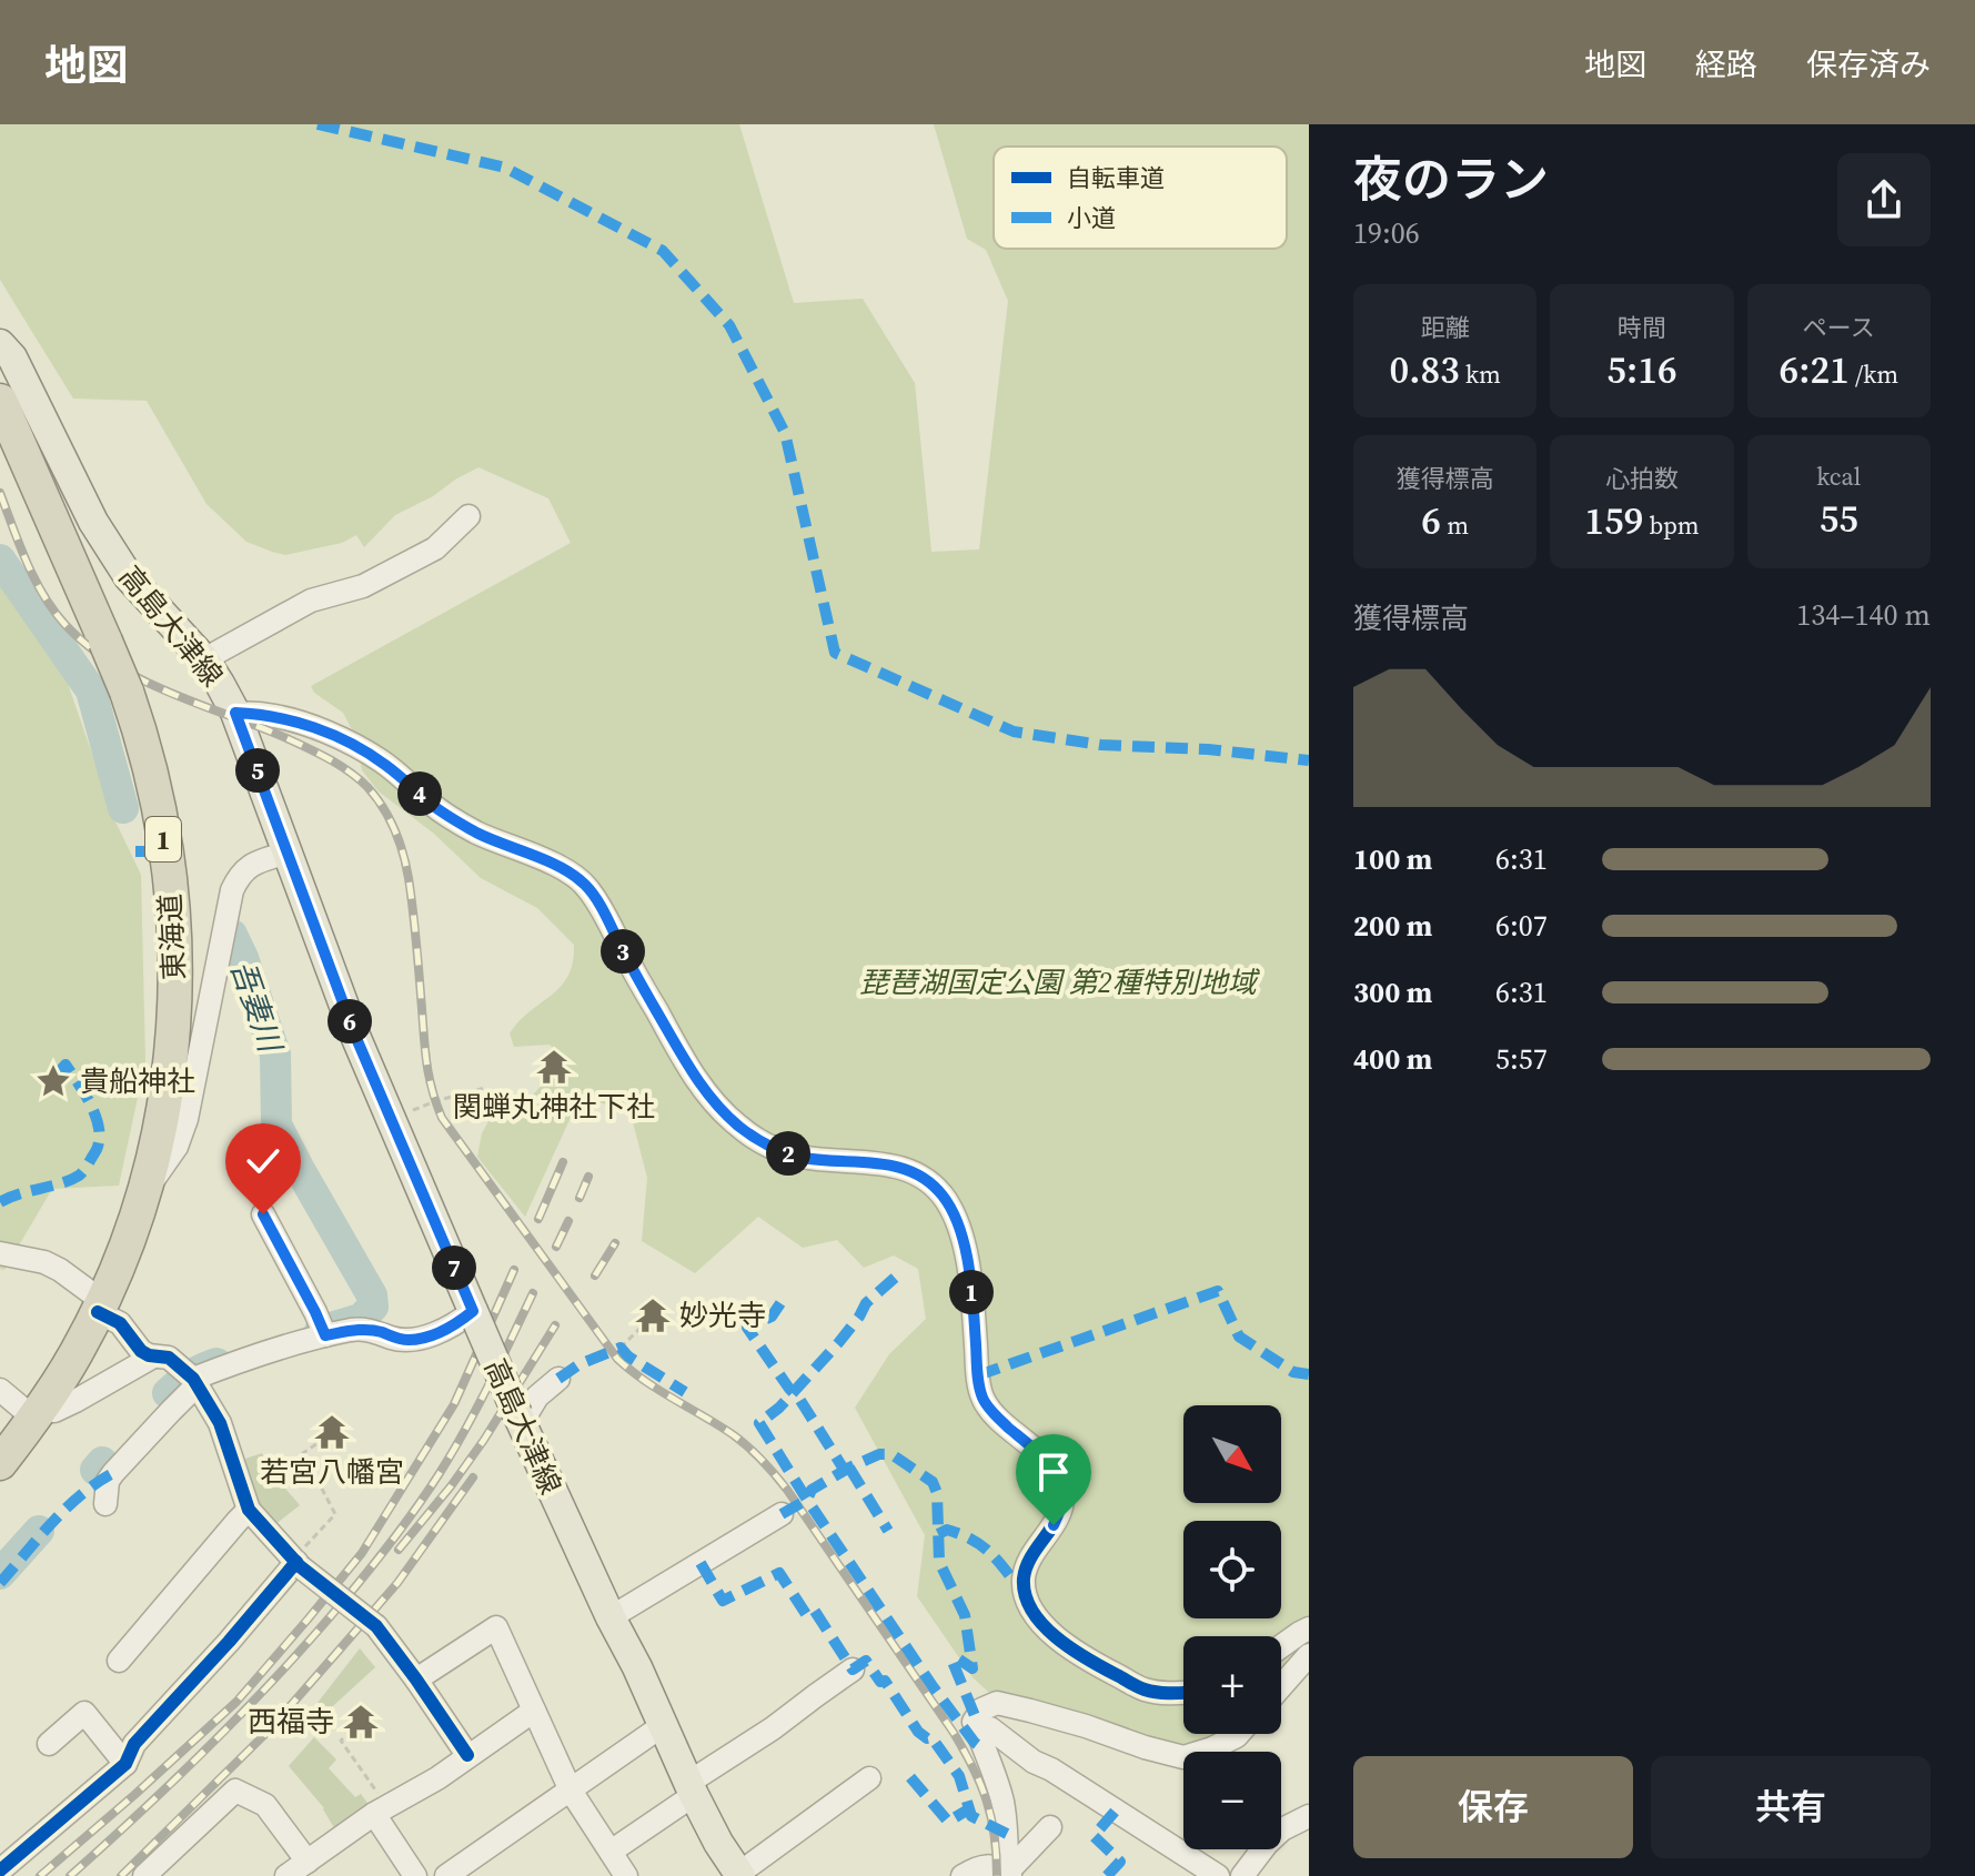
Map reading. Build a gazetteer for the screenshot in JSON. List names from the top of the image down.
{
  "streets": {
    "highway": ["1", "東海道"],
    "main road": ["高島大津線"]
  },
  "water": ["吾妻川"],
  "parks": ["琵琶湖国定公園 第2種特別地域"],
  "places": {
    "temple": [
      "関蝉丸神社下社",
      "妙光寺",
      "若宮八幡宮",
      "西福寺"
    ],
    "place": ["貴船神社"]
  },
  "legend": ["自転車道", "小道"],
  "north": "bottom right",
  "page": {
    "header": "地図",
    "nav": ["地図", "経路", "保存済み"],
    "heading": ["夜のラン", "19:06"],
    "stats": [
      ["距離", "0.83 km"],
      ["時間", "5:16"],
      ["ペース", "6:21 /km"],
      ["獲得標高", "6 m"],
      ["心拍数", "159 bpm"],
      ["kcal", "55"]
    ],
    "chart": ["獲得標高", "134–140 m"],
    "pins": [
      "5",
      "4",
      "3",
      "6",
      "2",
      "7",
      "1"
    ],
    "list": [
      {
        "name": "100 m",
        "note": "6:31"
      },
      {
        "name": "200 m",
        "note": "6:07"
      },
      {
        "name": "300 m",
        "note": "6:31"
      },
      {
        "name": "400 m",
        "note": "5:57"
      }
    ],
    "map_buttons": ["+", "−"],
    "buttons": ["保存", "共有"]
  }
}
